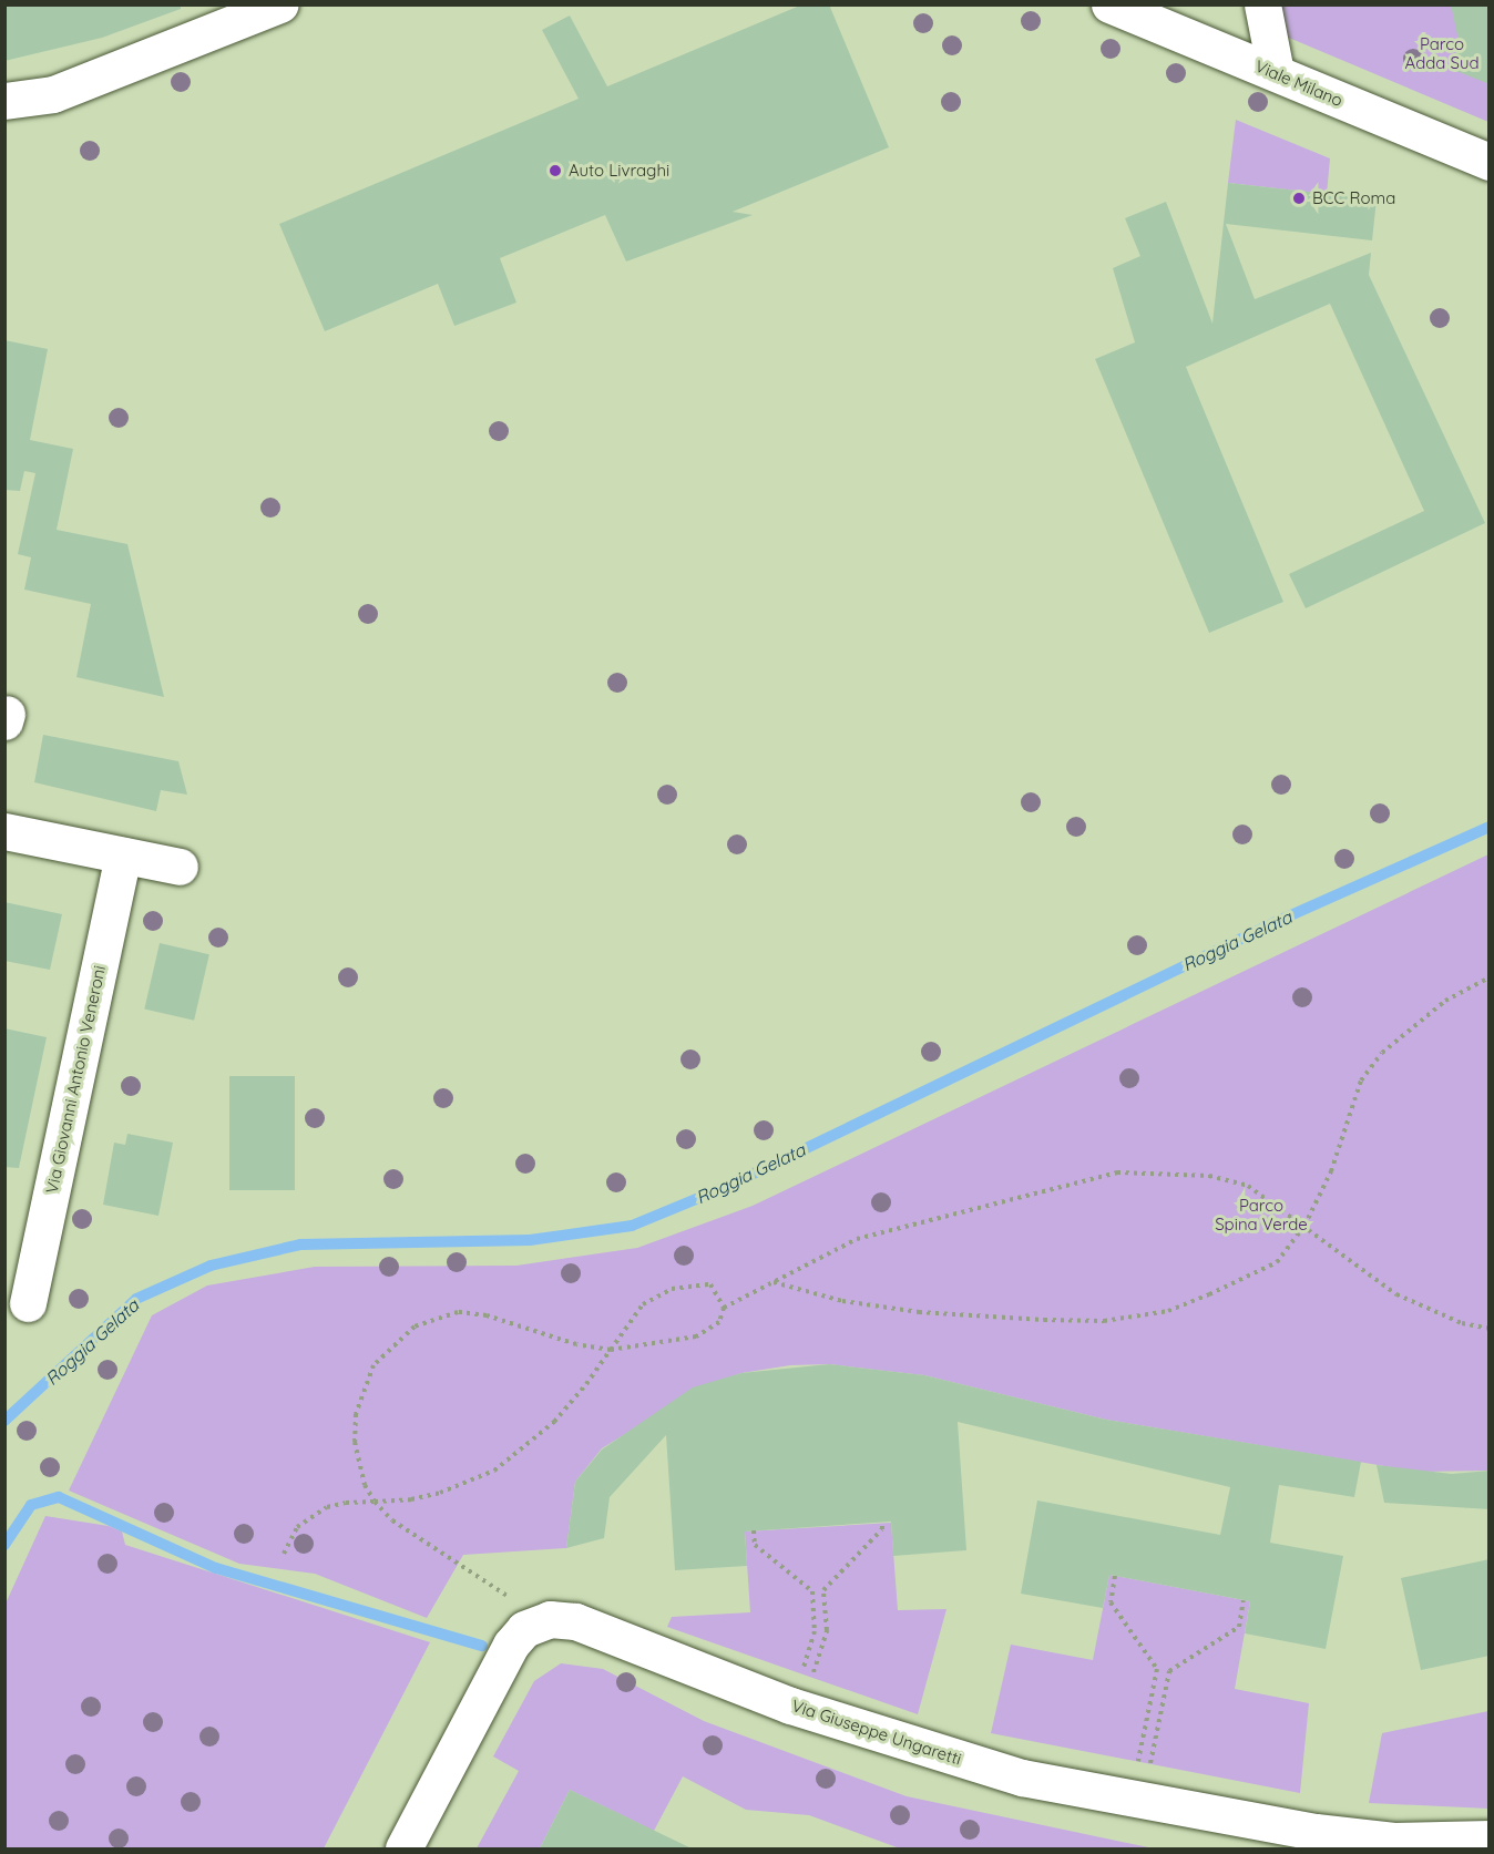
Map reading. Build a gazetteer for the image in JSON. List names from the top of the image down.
{
  "streets": {
    "street": ["Viale Milano", "Via Giovanni Antonio Veneroni", "Via Giuseppe Ungaretti"]
  },
  "water": ["Roggia Gelata"],
  "parks": ["Parco Adda Sud", "Parco Spina Verde"],
  "places": ["Auto Livraghi", "BCC Roma"]
}
